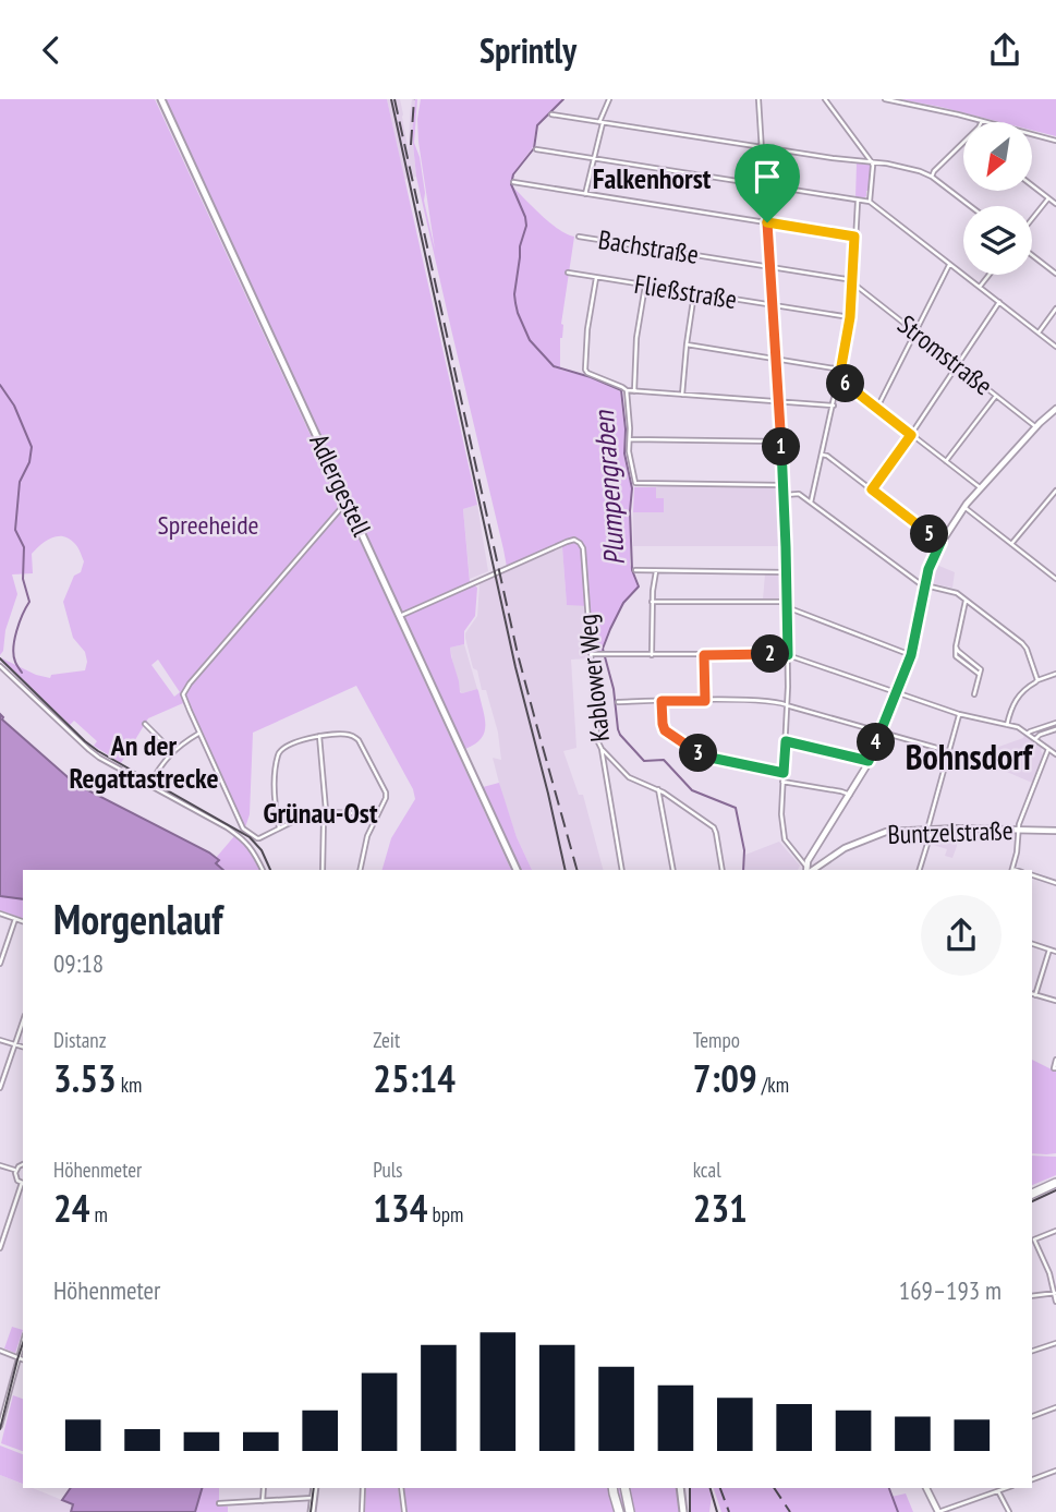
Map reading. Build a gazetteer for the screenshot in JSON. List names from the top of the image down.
{
  "streets": {
    "main road": ["Adlergestell"],
    "street": [
      "Bachstraße",
      "Fließstraße",
      "Stromstraße",
      "Kablower Weg",
      "Buntzelstraße"
    ]
  },
  "crossings": [
    ["Bachstraße", "Stromstraße"],
    ["Adlergestell", "Kablower Weg"]
  ],
  "districts": [
    "Falkenhorst",
    "An der Regattastrecke",
    "Bohnsdorf",
    "Grünau-Ost"
  ],
  "water": ["Plumpengraben"],
  "parks": ["Spreeheide"],
  "north": "bottom left",
  "page": {
    "header": "Sprintly",
    "pins": [
      "6",
      "1",
      "5",
      "2",
      "4",
      "3"
    ],
    "heading": ["Morgenlauf", "09:18"],
    "stats": [
      ["Distanz", "3.53 km"],
      ["Zeit", "25:14"],
      ["Tempo", "7:09 /km"],
      ["Höhenmeter", "24 m"],
      ["Puls", "134 bpm"],
      ["kcal", "231"]
    ],
    "chart": ["Höhenmeter", "169–193 m"]
  }
}
